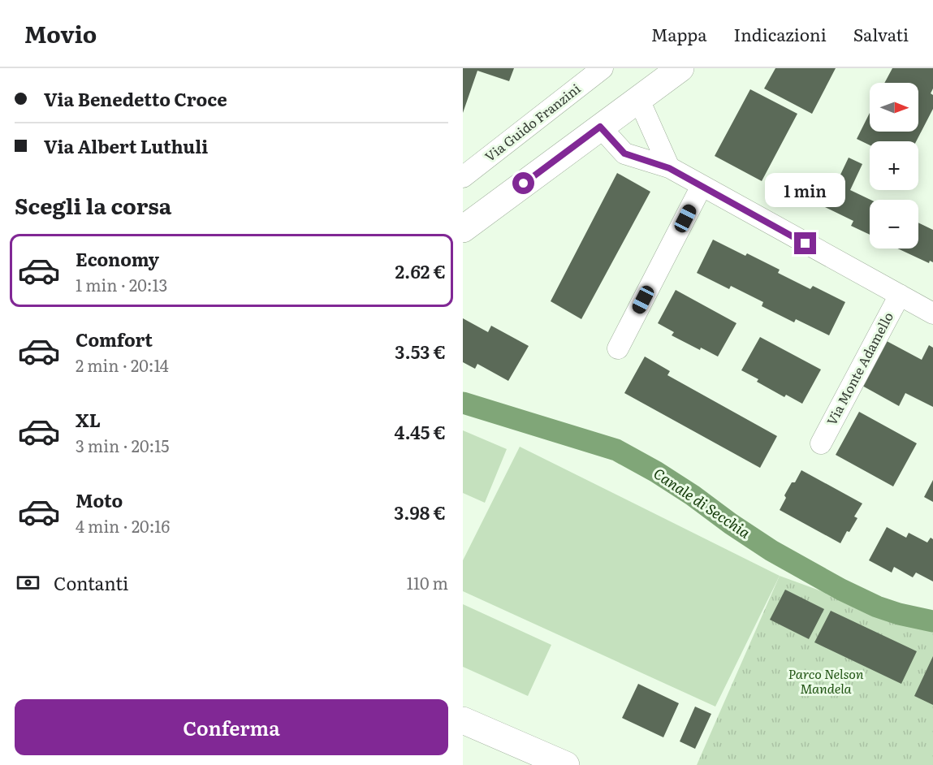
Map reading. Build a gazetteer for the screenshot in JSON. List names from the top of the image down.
{
  "streets": {
    "street": ["Via Guido Franzini", "Via Monte Adamello"]
  },
  "water": ["Canale di Secchia"],
  "parks": ["Parco Nelson Mandela"],
  "north": "right",
  "page": {
    "header": "Movio",
    "nav": ["Mappa", "Indicazioni", "Salvati"],
    "banner": ["Via Benedetto Croce", "Via Albert Luthuli"],
    "map_buttons": ["+", "−"],
    "bubble": "1 min",
    "heading": "Scegli la corsa",
    "list": [
      {
        "name": "Economy",
        "note": "1 min · 20:13",
        "value": "2.62 €"
      },
      {
        "name": "Comfort",
        "note": "2 min · 20:14",
        "value": "3.53 €"
      },
      {
        "name": "XL",
        "note": "3 min · 20:15",
        "value": "4.45 €"
      },
      {
        "name": "Moto",
        "note": "4 min · 20:16",
        "value": "3.98 €"
      }
    ],
    "pay": ["Contanti", "110 m"],
    "buttons": "Conferma"
  }
}
